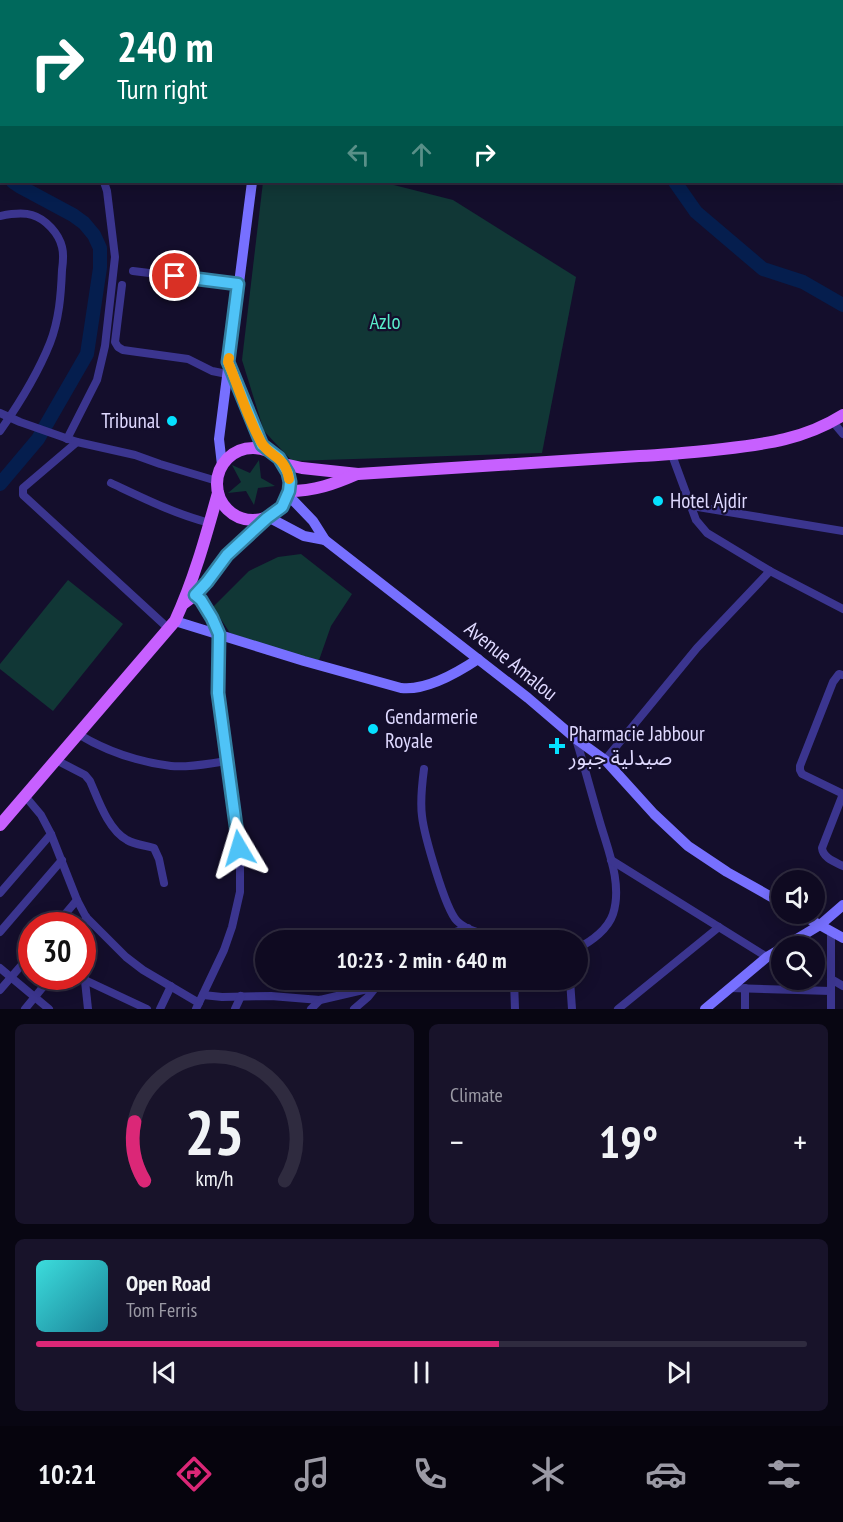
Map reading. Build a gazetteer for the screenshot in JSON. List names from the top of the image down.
{
  "streets": {
    "street": ["Avenue Amalou"]
  },
  "parks": ["Azlo"],
  "places": {
    "other": ["Tribunal", "Hotel Ajdir", "Gendarmerie Royale"],
    "health": ["Pharmacie Jabbour صيدلية جبور"]
  },
  "page": {
    "turn": ["240 m", "Turn right"],
    "limit": "30",
    "trip": "10:23 · 2 min · 640 m",
    "tile": "Climate",
    "heat": ["−", "19°", "+"],
    "song": ["Open Road", "Tom Ferris"],
    "tabs": "10:21",
    "gauge": ["25", "km/h"]
  }
}
